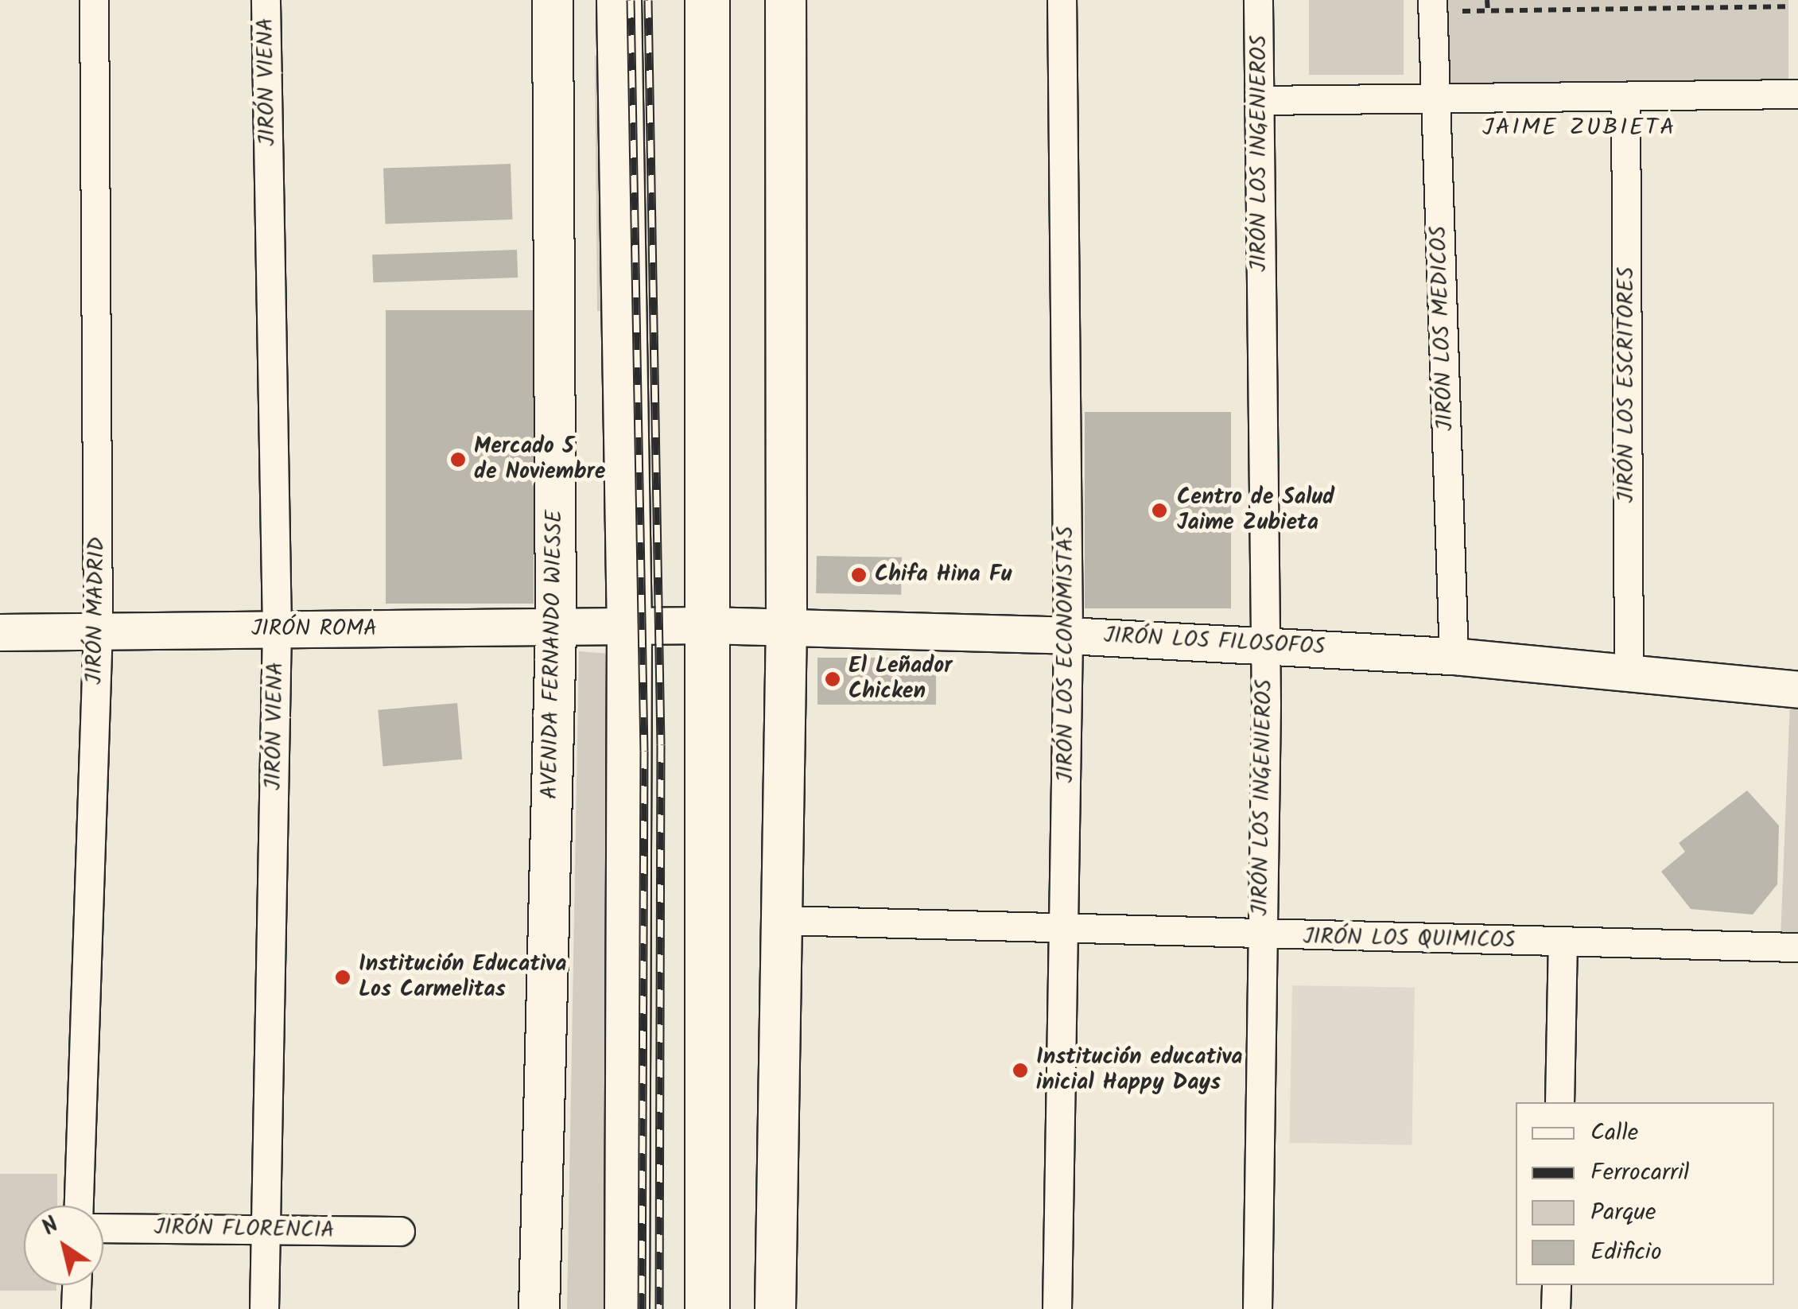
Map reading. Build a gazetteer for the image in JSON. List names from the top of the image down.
{
  "streets": {
    "main road": ["AVENIDA FERNANDO WIESSE"],
    "street": [
      "JIRÓN VIENA",
      "JIRÓN LOS INGENIEROS",
      "JIRÓN LOS MEDICOS",
      "JIRÓN LOS ESCRITORES",
      "JIRÓN MADRID",
      "JIRÓN ROMA",
      "JIRÓN LOS FILOSOFOS",
      "JIRÓN LOS ECONOMISTAS",
      "JIRÓN LOS QUIMICOS",
      "JIRÓN FLORENCIA"
    ]
  },
  "crossings": [
    ["JIRÓN VIENA", "JIRÓN ROMA"],
    ["JIRÓN VIENA", "JIRÓN FLORENCIA"],
    ["JIRÓN LOS INGENIEROS", "JIRÓN LOS FILOSOFOS"],
    ["JIRÓN LOS INGENIEROS", "JIRÓN LOS QUIMICOS"],
    ["JIRÓN LOS MEDICOS", "JIRÓN LOS FILOSOFOS"],
    ["JIRÓN LOS ESCRITORES", "JIRÓN LOS FILOSOFOS"],
    ["JIRÓN MADRID", "JIRÓN ROMA"],
    ["JIRÓN ROMA", "JIRÓN LOS FILOSOFOS"],
    ["JIRÓN ROMA", "AVENIDA FERNANDO WIESSE"],
    ["JIRÓN LOS FILOSOFOS", "JIRÓN LOS ECONOMISTAS"],
    ["JIRÓN LOS ECONOMISTAS", "JIRÓN LOS QUIMICOS"]
  ],
  "districts": ["JAIME ZUBIETA"],
  "places": [
    "Mercado 5 de Noviembre",
    "Centro de Salud Jaime Zubieta",
    "Chifa Hina Fu",
    "El Leñador Chicken",
    "Institución Educativa Los Carmelitas",
    "Institución educativa inicial Happy Days"
  ],
  "legend": [
    "Calle",
    "Ferrocarril",
    "Parque",
    "Edificio"
  ],
  "north": "top left"
}
